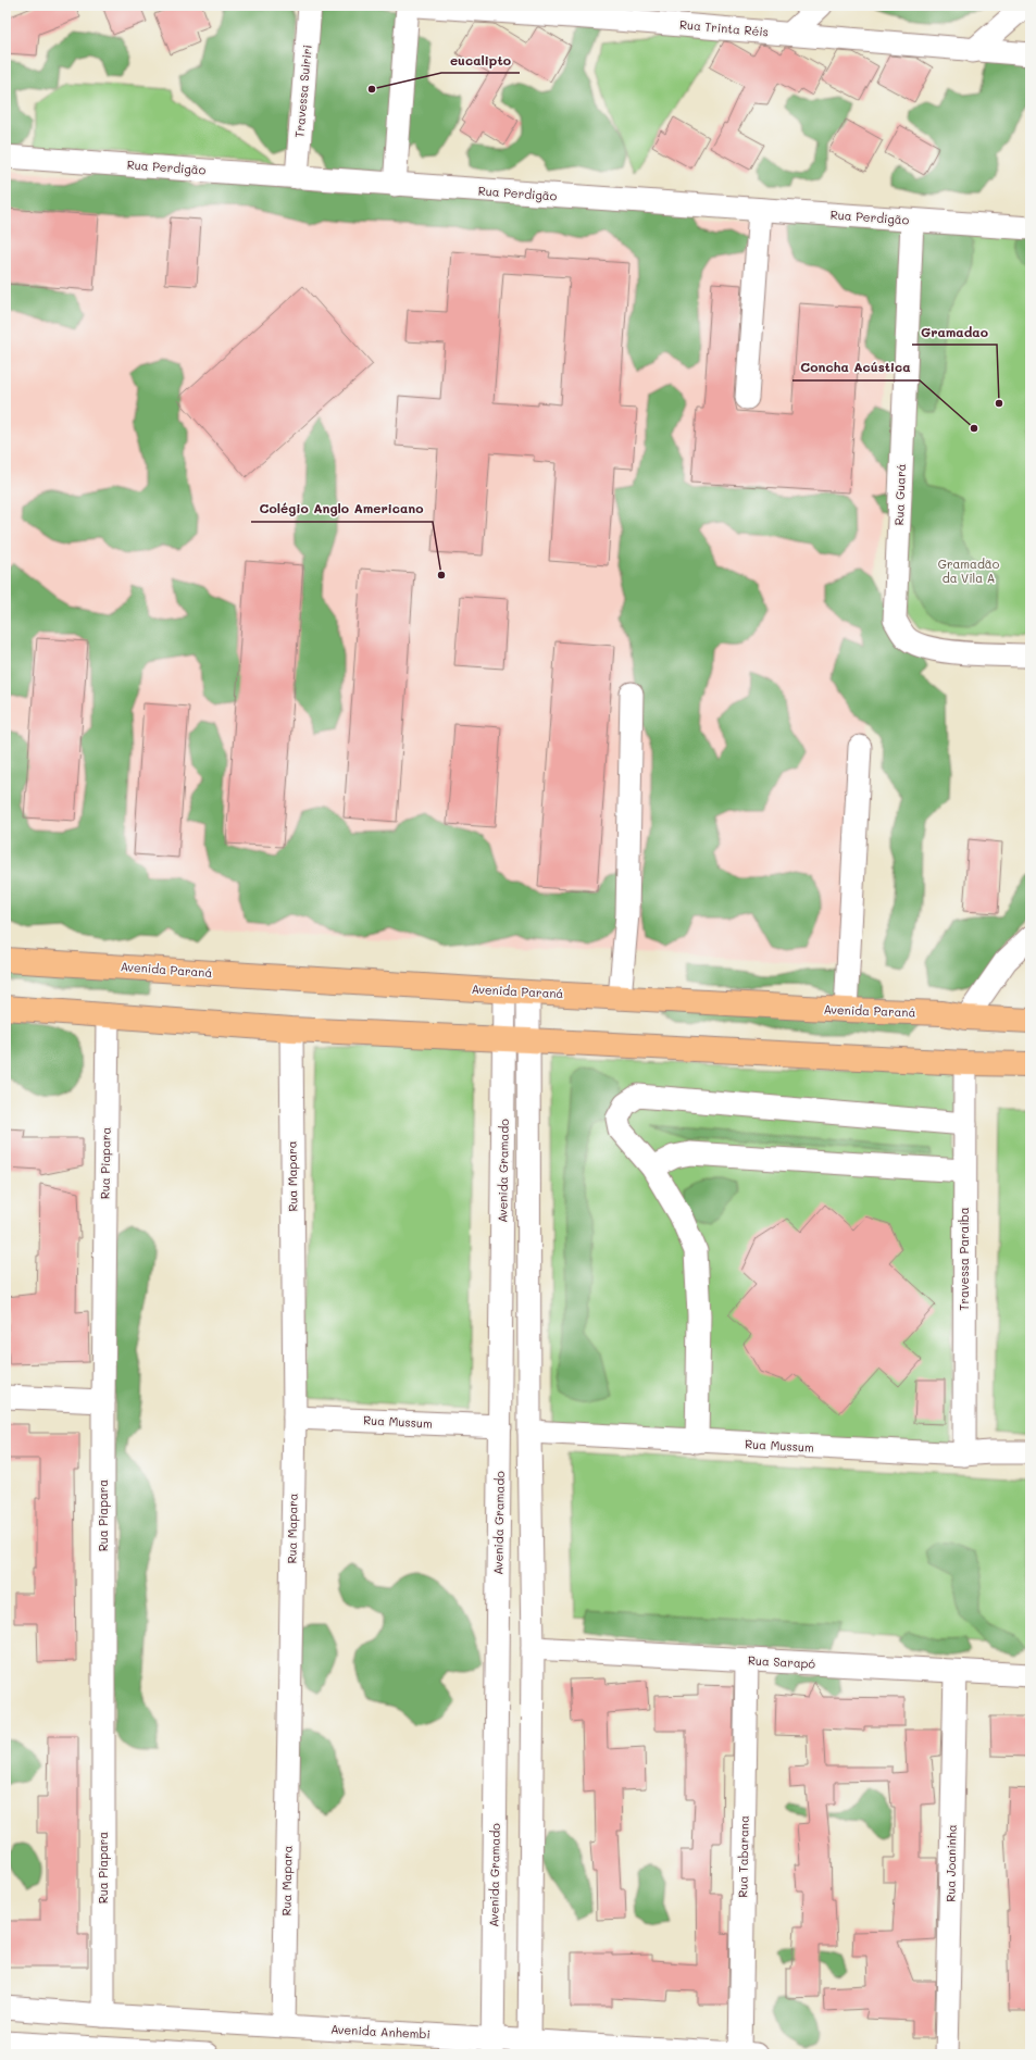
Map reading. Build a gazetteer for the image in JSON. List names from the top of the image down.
{
  "streets": {
    "main road": ["Avenida Paraná"],
    "street": [
      "Rua Trinta Réis",
      "Travessa Suiriri",
      "Rua Perdigão",
      "Rua Guará",
      "Rua Piapara",
      "Avenida Gramado",
      "Rua Mapara",
      "Travessa Paraíba",
      "Rua Mussum",
      "Rua Sarapó",
      "Rua Tabarana",
      "Rua Joaninha",
      "Avenida Anhembi"
    ]
  },
  "crossings": [
    ["Travessa Suiriri", "Rua Perdigão"],
    ["Rua Perdigão", "Rua Guará"],
    ["Avenida Paraná", "Avenida Gramado"],
    ["Rua Piapara", "Avenida Anhembi"],
    ["Avenida Gramado", "Rua Mussum"],
    ["Avenida Gramado", "Rua Sarapó"],
    ["Avenida Gramado", "Avenida Anhembi"],
    ["Rua Mapara", "Rua Mussum"],
    ["Rua Mapara", "Avenida Anhembi"],
    ["Travessa Paraíba", "Rua Mussum"],
    ["Rua Sarapó", "Rua Tabarana"],
    ["Rua Sarapó", "Rua Joaninha"],
    ["Rua Tabarana", "Avenida Anhembi"]
  ],
  "parks": ["Gramadão da Vila A"],
  "places": [
    "eucalipto",
    "Gramadao",
    "Concha Acústica",
    "Colégio Anglo Americano"
  ]
}
